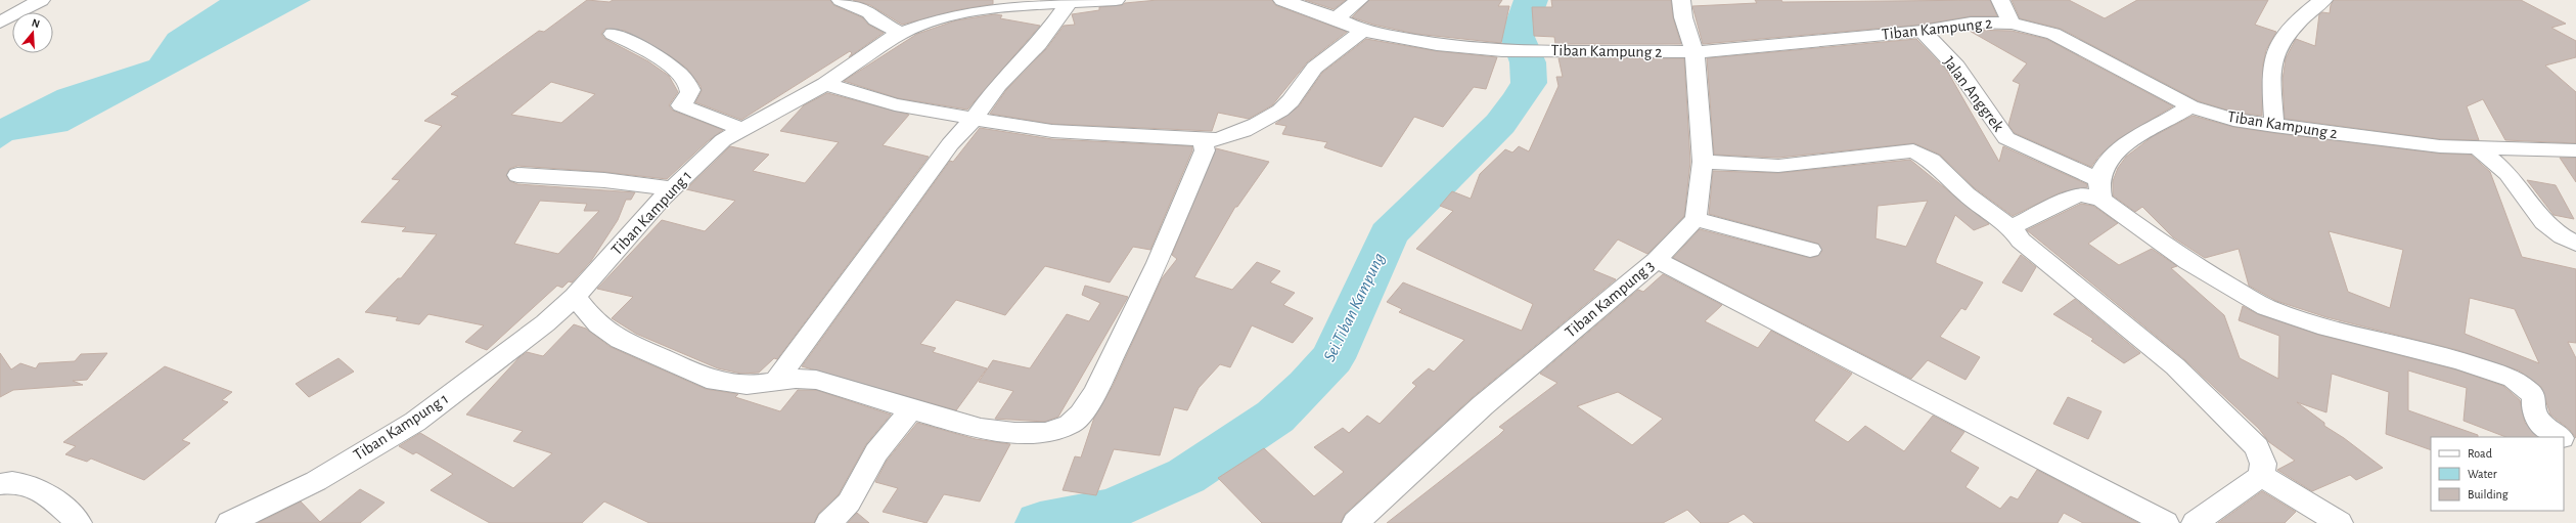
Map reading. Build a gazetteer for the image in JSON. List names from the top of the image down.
{
  "streets": {
    "street": [
      "Tiban Kampung 2",
      "Jalan Anggrek",
      "Tiban Kampung 1",
      "Tiban Kampung 3"
    ]
  },
  "crossings": [
    ["Tiban Kampung 2", "Jalan Anggrek"]
  ],
  "water": ["Sei.Tiban Kampung"],
  "legend": ["Road", "Water", "Building"],
  "north": "top"
}
